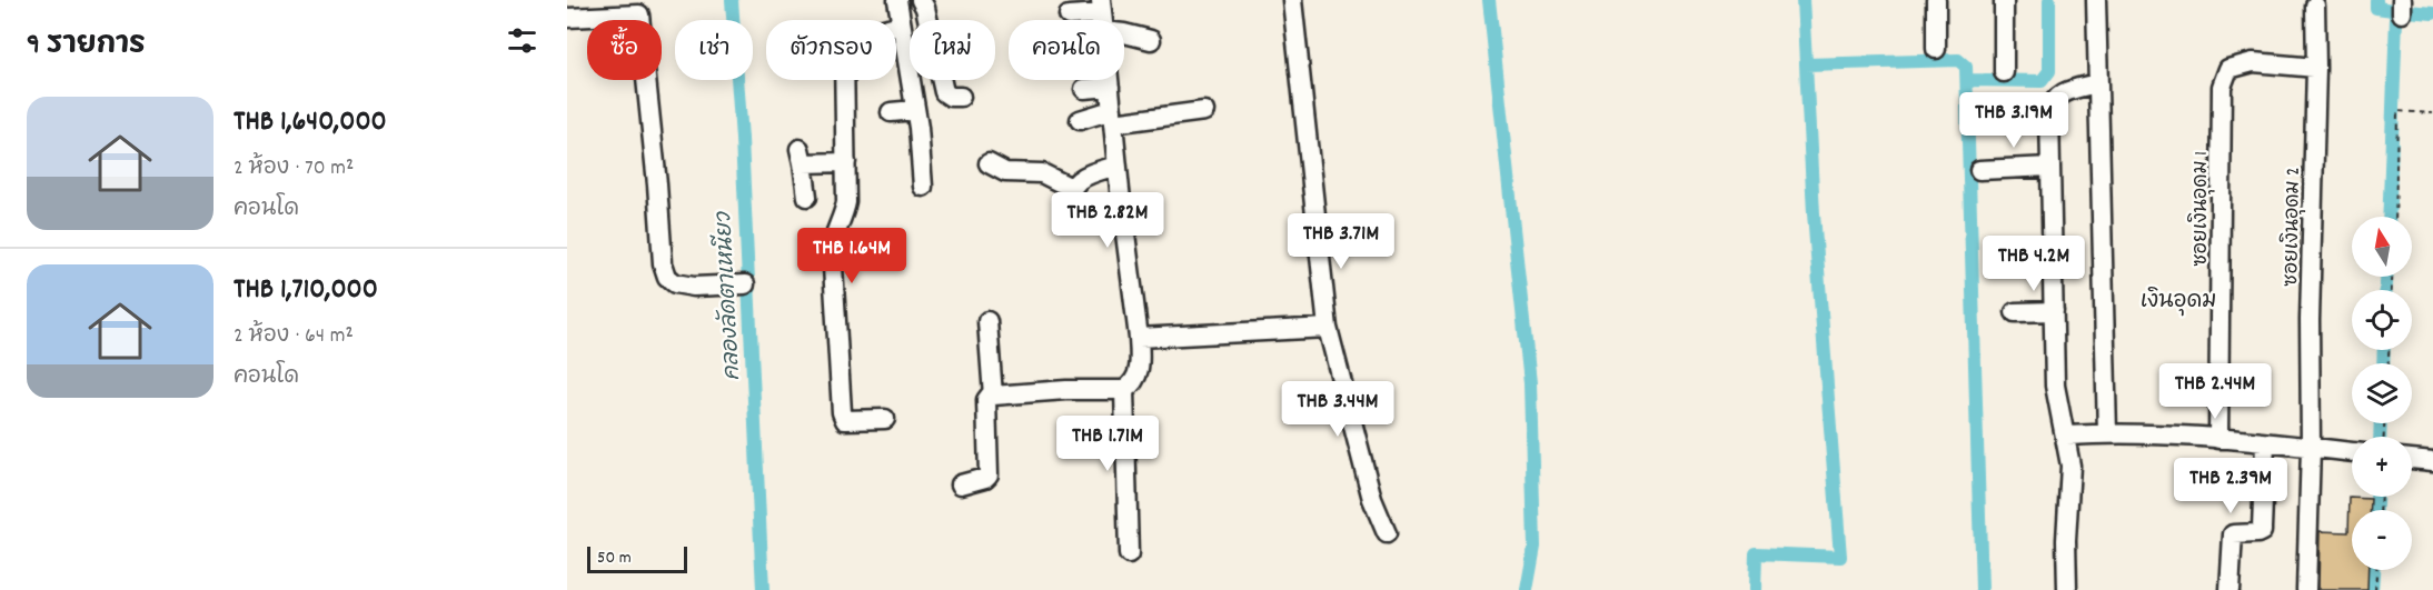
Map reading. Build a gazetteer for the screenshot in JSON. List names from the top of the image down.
{
  "streets": {
    "street": ["ซอยเงินอุดม 1", "ซอยเงินอุดม 2"]
  },
  "crossings": [
    ["ซอยเงินอุดม 1", "ซอยเงินอุดม 2"]
  ],
  "districts": ["เงินอุดม"],
  "water": ["คลองลัดตาเหนียว"],
  "scale_bar": "50 m",
  "north": "top",
  "page": {
    "heading": "9 รายการ",
    "chip": [
      "ซื้อ",
      "เช่า",
      "ตัวกรอง",
      "ใหม่",
      "คอนโด"
    ],
    "list": [
      {
        "name": "THB 1,640,000",
        "note": "2 ห้อง · 70 m² · คอนโด"
      },
      {
        "name": "THB 1,710,000",
        "note": "2 ห้อง · 64 m² · คอนโด"
      }
    ],
    "price": [
      "THB 3.19M",
      "THB 2.82M",
      "THB 3.71M",
      "THB 1.64M",
      "THB 4.2M",
      "THB 2.44M",
      "THB 3.44M",
      "THB 1.71M",
      "THB 2.39M"
    ],
    "map_buttons": ["+", "−"],
    "scale": "50 m"
  }
}
